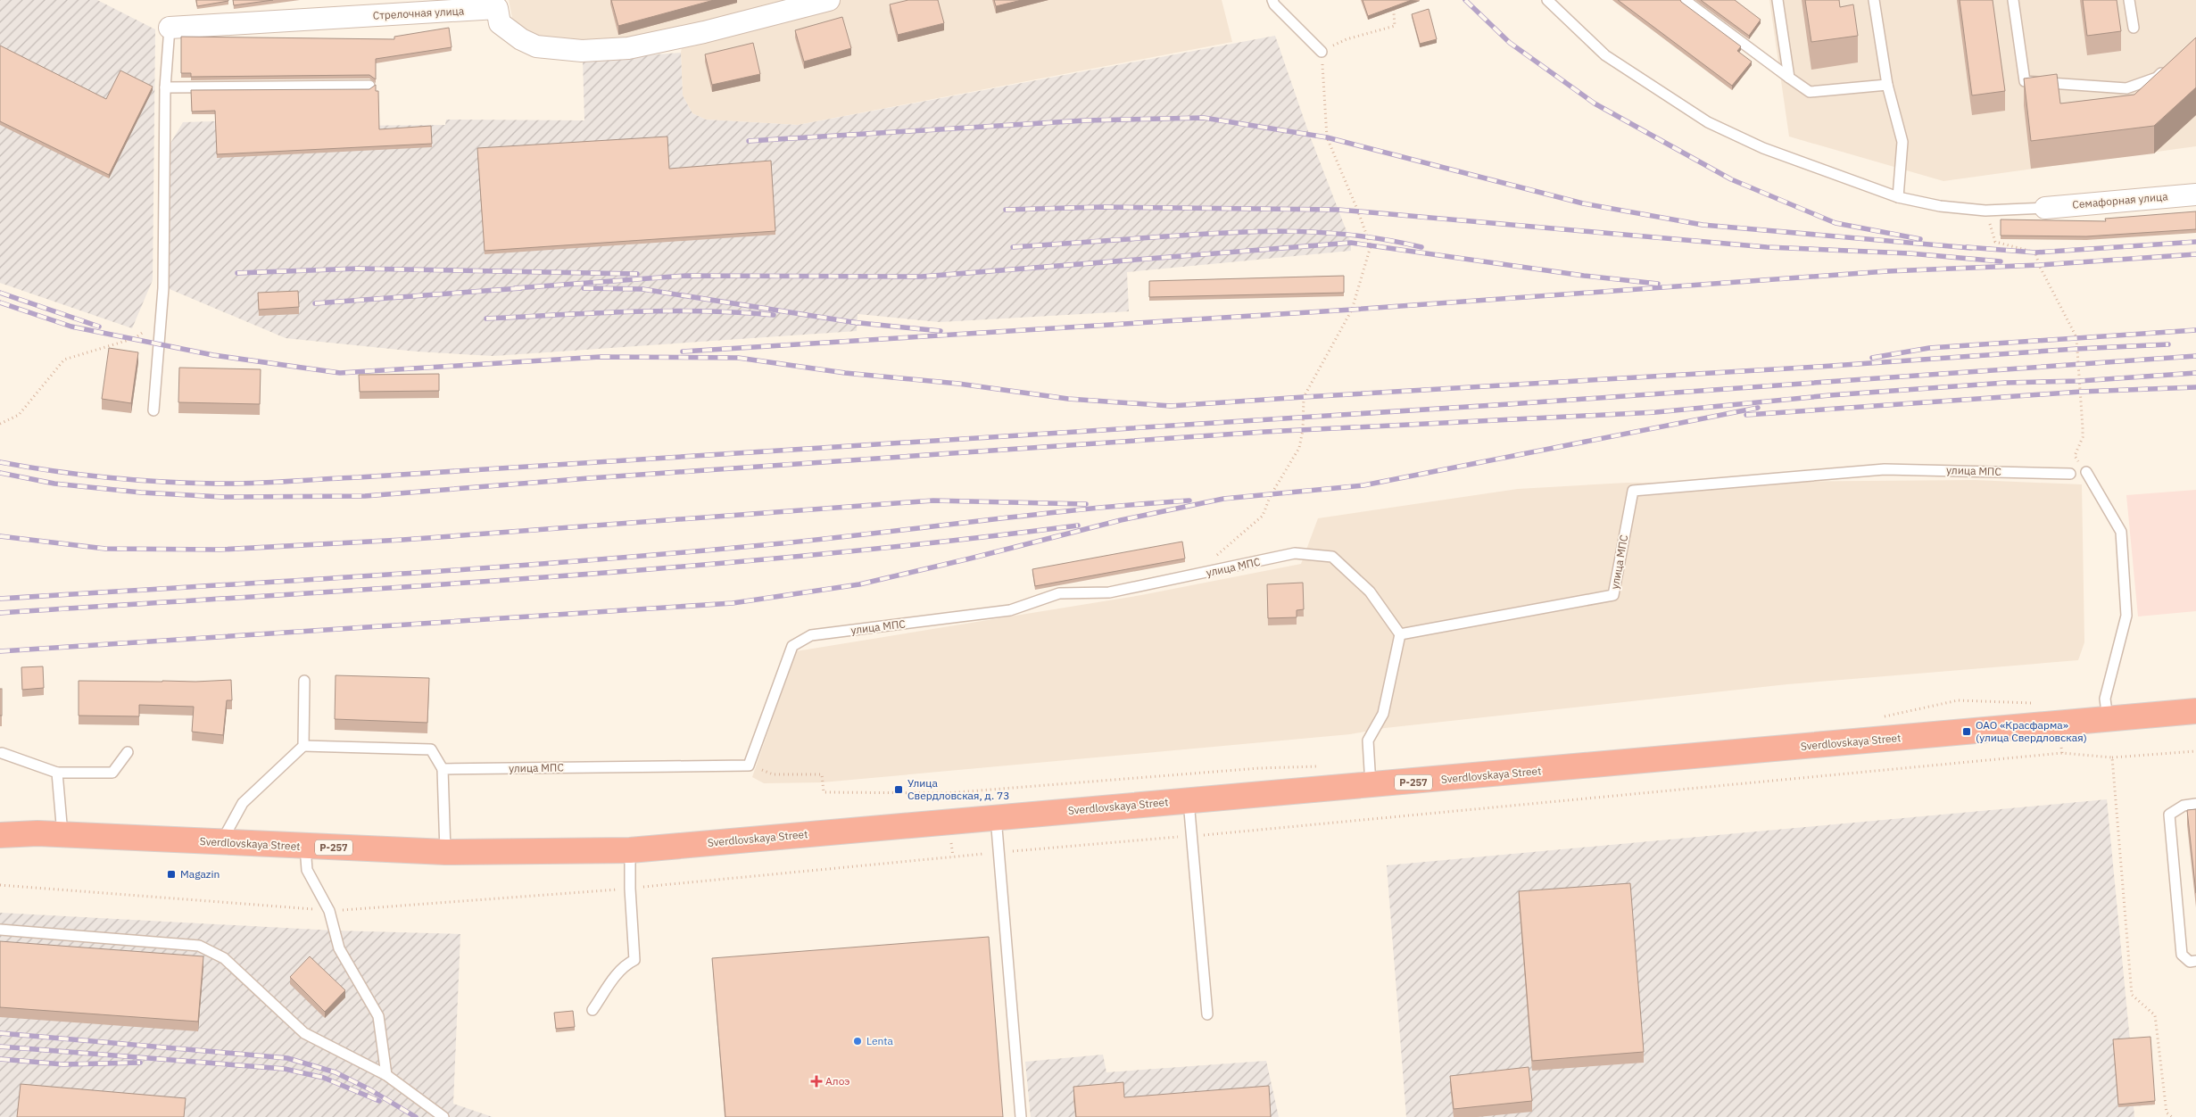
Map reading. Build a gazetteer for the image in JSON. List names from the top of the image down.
{
  "streets": {
    "highway": ["Sverdlovskaya Street", "Р-257"],
    "street": ["Стрелочная улица", "Семафорная улица"],
    "lane": ["улица МПС"]
  },
  "places": {
    "transit": ["ОАО «Красфарма» (улица Свердловская)", "Улица Свердловская, д. 73", "Magazin"],
    "other": ["Lenta"],
    "health": ["Алоэ"]
  }
}
